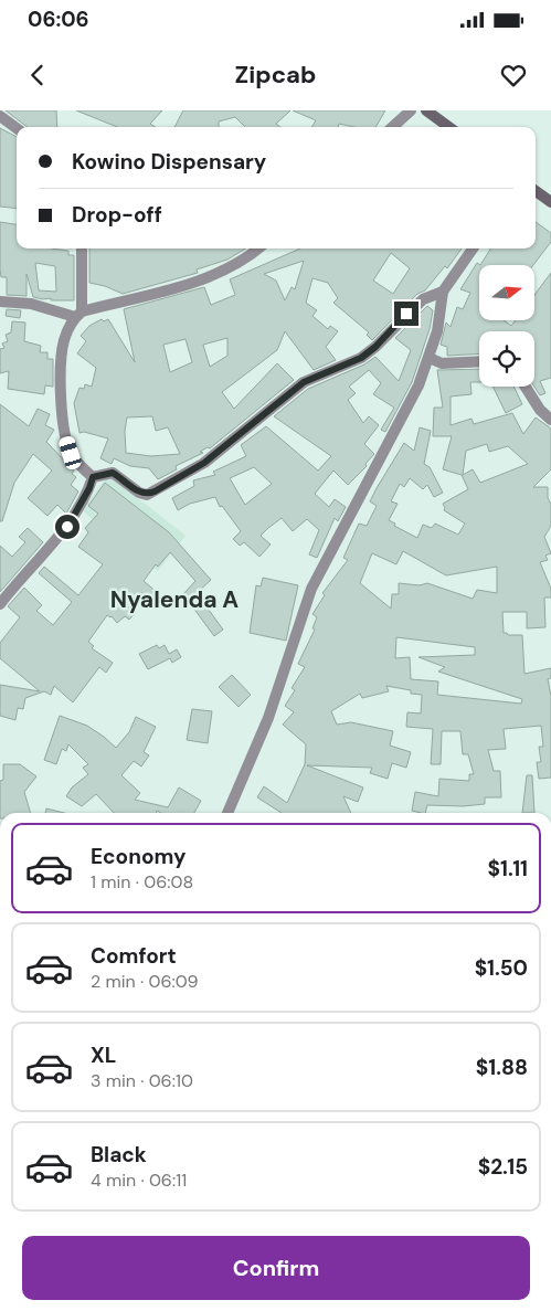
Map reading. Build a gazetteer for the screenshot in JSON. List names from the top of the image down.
{
  "districts": ["Nyalenda A"],
  "north": "right",
  "page": {
    "status": "06:06",
    "header": "Zipcab",
    "banner": ["Kowino Dispensary", "Drop-off"],
    "list": [
      {
        "name": "Economy",
        "note": "1 min · 06:08",
        "value": "$1.11"
      },
      {
        "name": "Comfort",
        "note": "2 min · 06:09",
        "value": "$1.50"
      },
      {
        "name": "XL",
        "note": "3 min · 06:10",
        "value": "$1.88"
      },
      {
        "name": "Black",
        "note": "4 min · 06:11",
        "value": "$2.15"
      }
    ],
    "buttons": "Confirm"
  }
}
